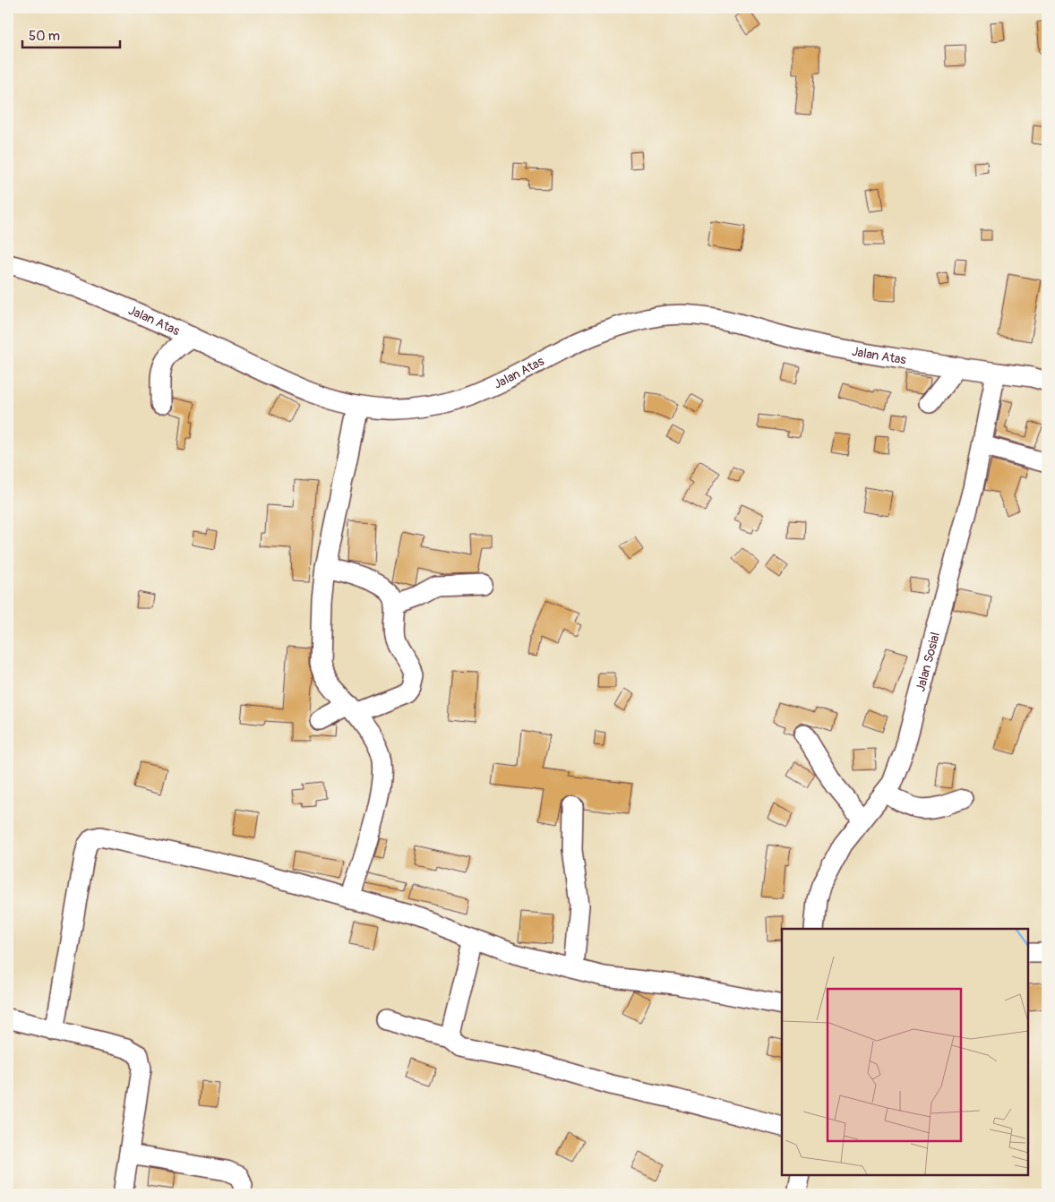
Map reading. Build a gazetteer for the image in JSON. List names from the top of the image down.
{
  "streets": {
    "street": ["Jalan Atas", "Jalan Sosial"]
  },
  "crossings": [
    ["Jalan Atas", "Jalan Sosial"]
  ],
  "scale_bar": "50 m"
}
